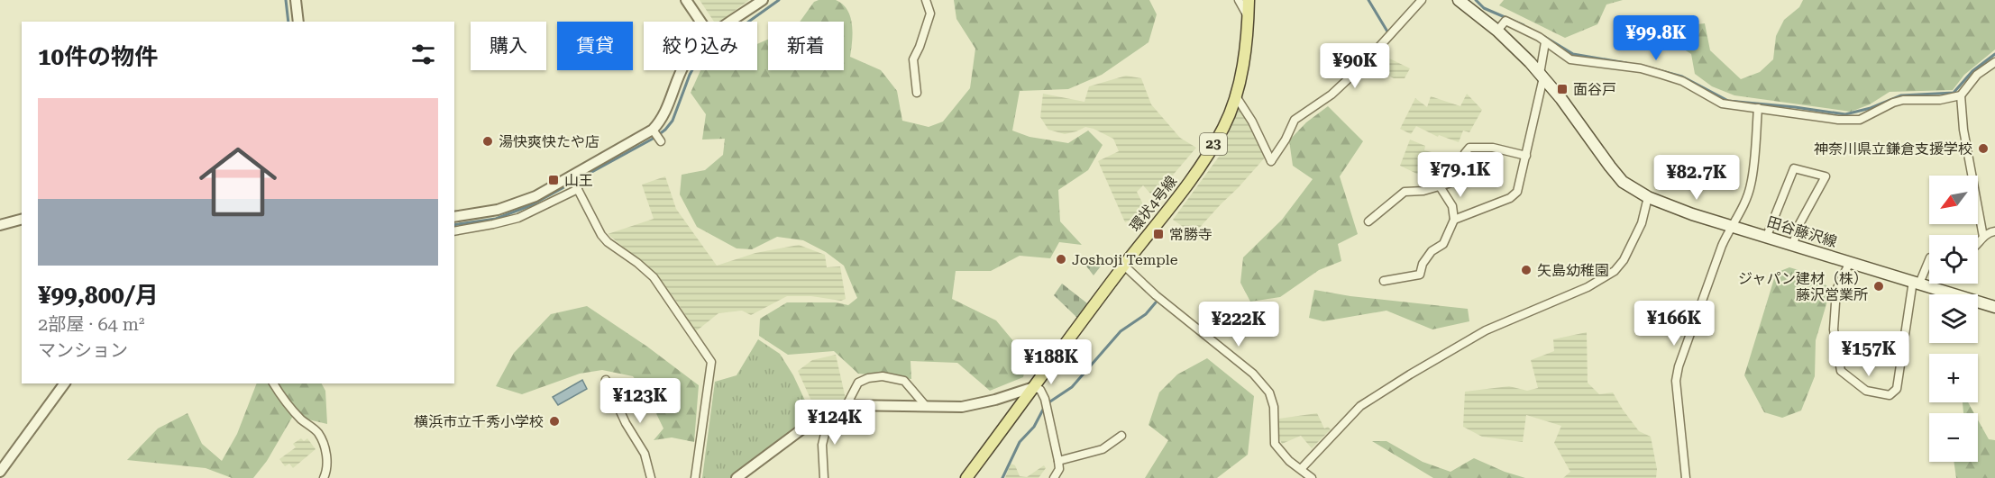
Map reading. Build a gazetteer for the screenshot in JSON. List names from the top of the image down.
{
  "streets": {
    "main road": ["23", "環状4号線", "田谷藤沢線"]
  },
  "places": {
    "transit": ["面谷戸", "山王", "常勝寺"],
    "other": [
      "湯快爽快たや店",
      "神奈川県立鎌倉支援学校",
      "Joshoji Temple",
      "矢島幼稚園",
      "ジャパン建材（株） 藤沢営業所",
      "横浜市立千秀小学校"
    ]
  },
  "north": "bottom left",
  "page": {
    "price": [
      "¥99.8K",
      "¥90K",
      "¥79.1K",
      "¥82.7K",
      "¥166K",
      "¥222K",
      "¥157K",
      "¥188K",
      "¥123K",
      "¥124K"
    ],
    "chip": [
      "購入",
      "賃貸",
      "絞り込み",
      "新着"
    ],
    "heading": "10件の物件",
    "list": [
      {
        "name": "¥99,800/月",
        "note": "2部屋 · 64 m² · マンション"
      }
    ],
    "map_buttons": ["+", "−"]
  }
}
